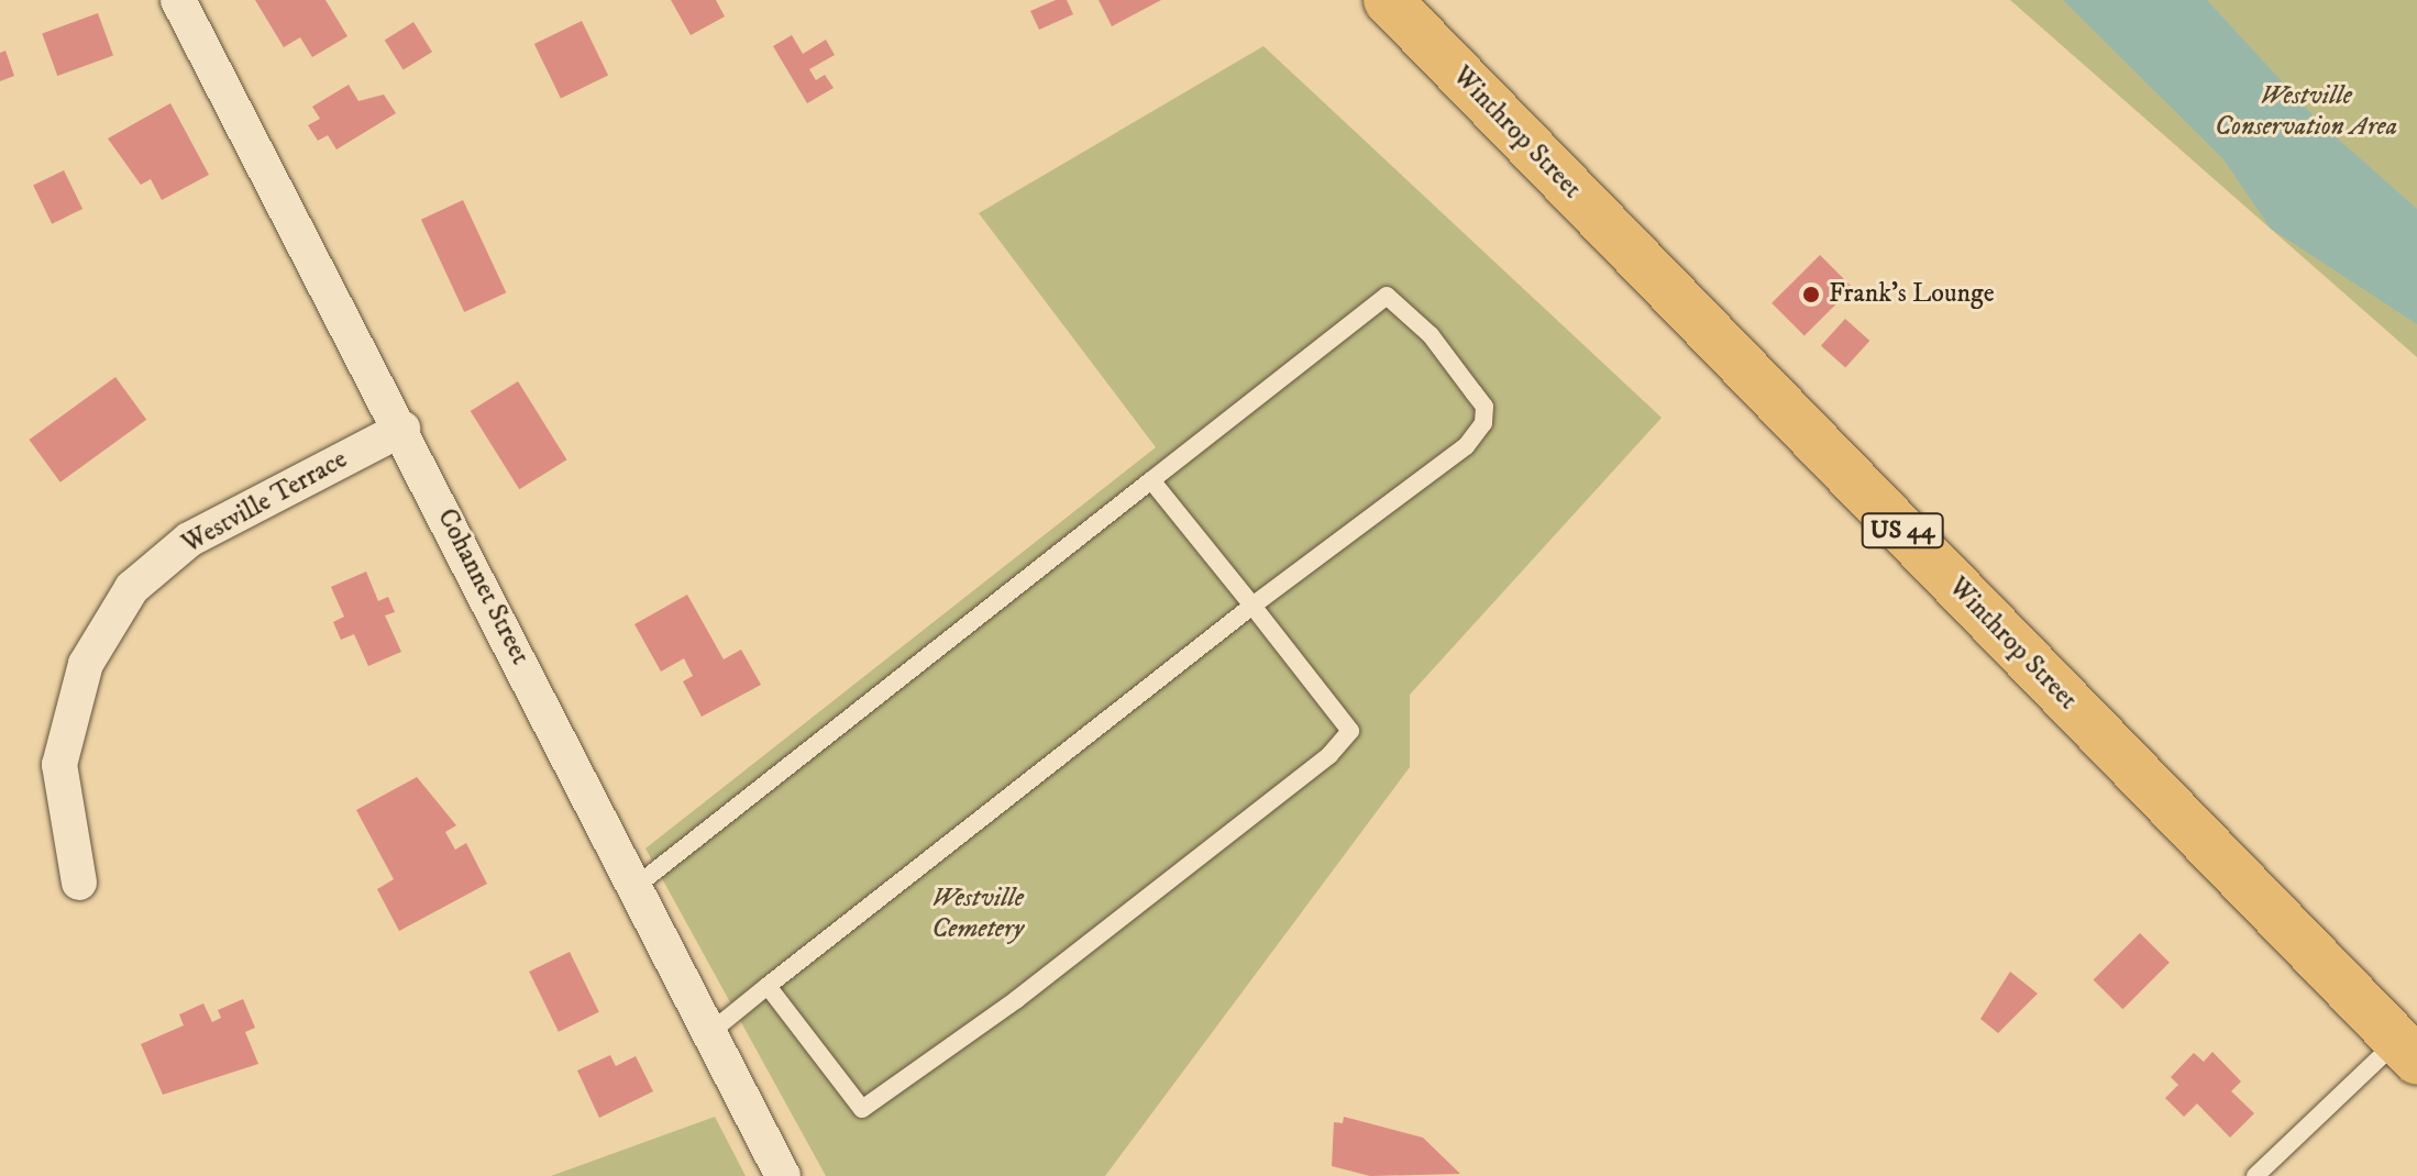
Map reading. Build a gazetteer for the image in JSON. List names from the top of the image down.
{
  "streets": {
    "highway": ["Winthrop Street", "US 44"],
    "street": ["Westville Terrace", "Cohannet Street"]
  },
  "crossings": [
    ["Westville Terrace", "Cohannet Street"]
  ],
  "parks": ["Westville Conservation Area", "Westville Cemetery"],
  "places": ["Frank's Lounge"]
}
